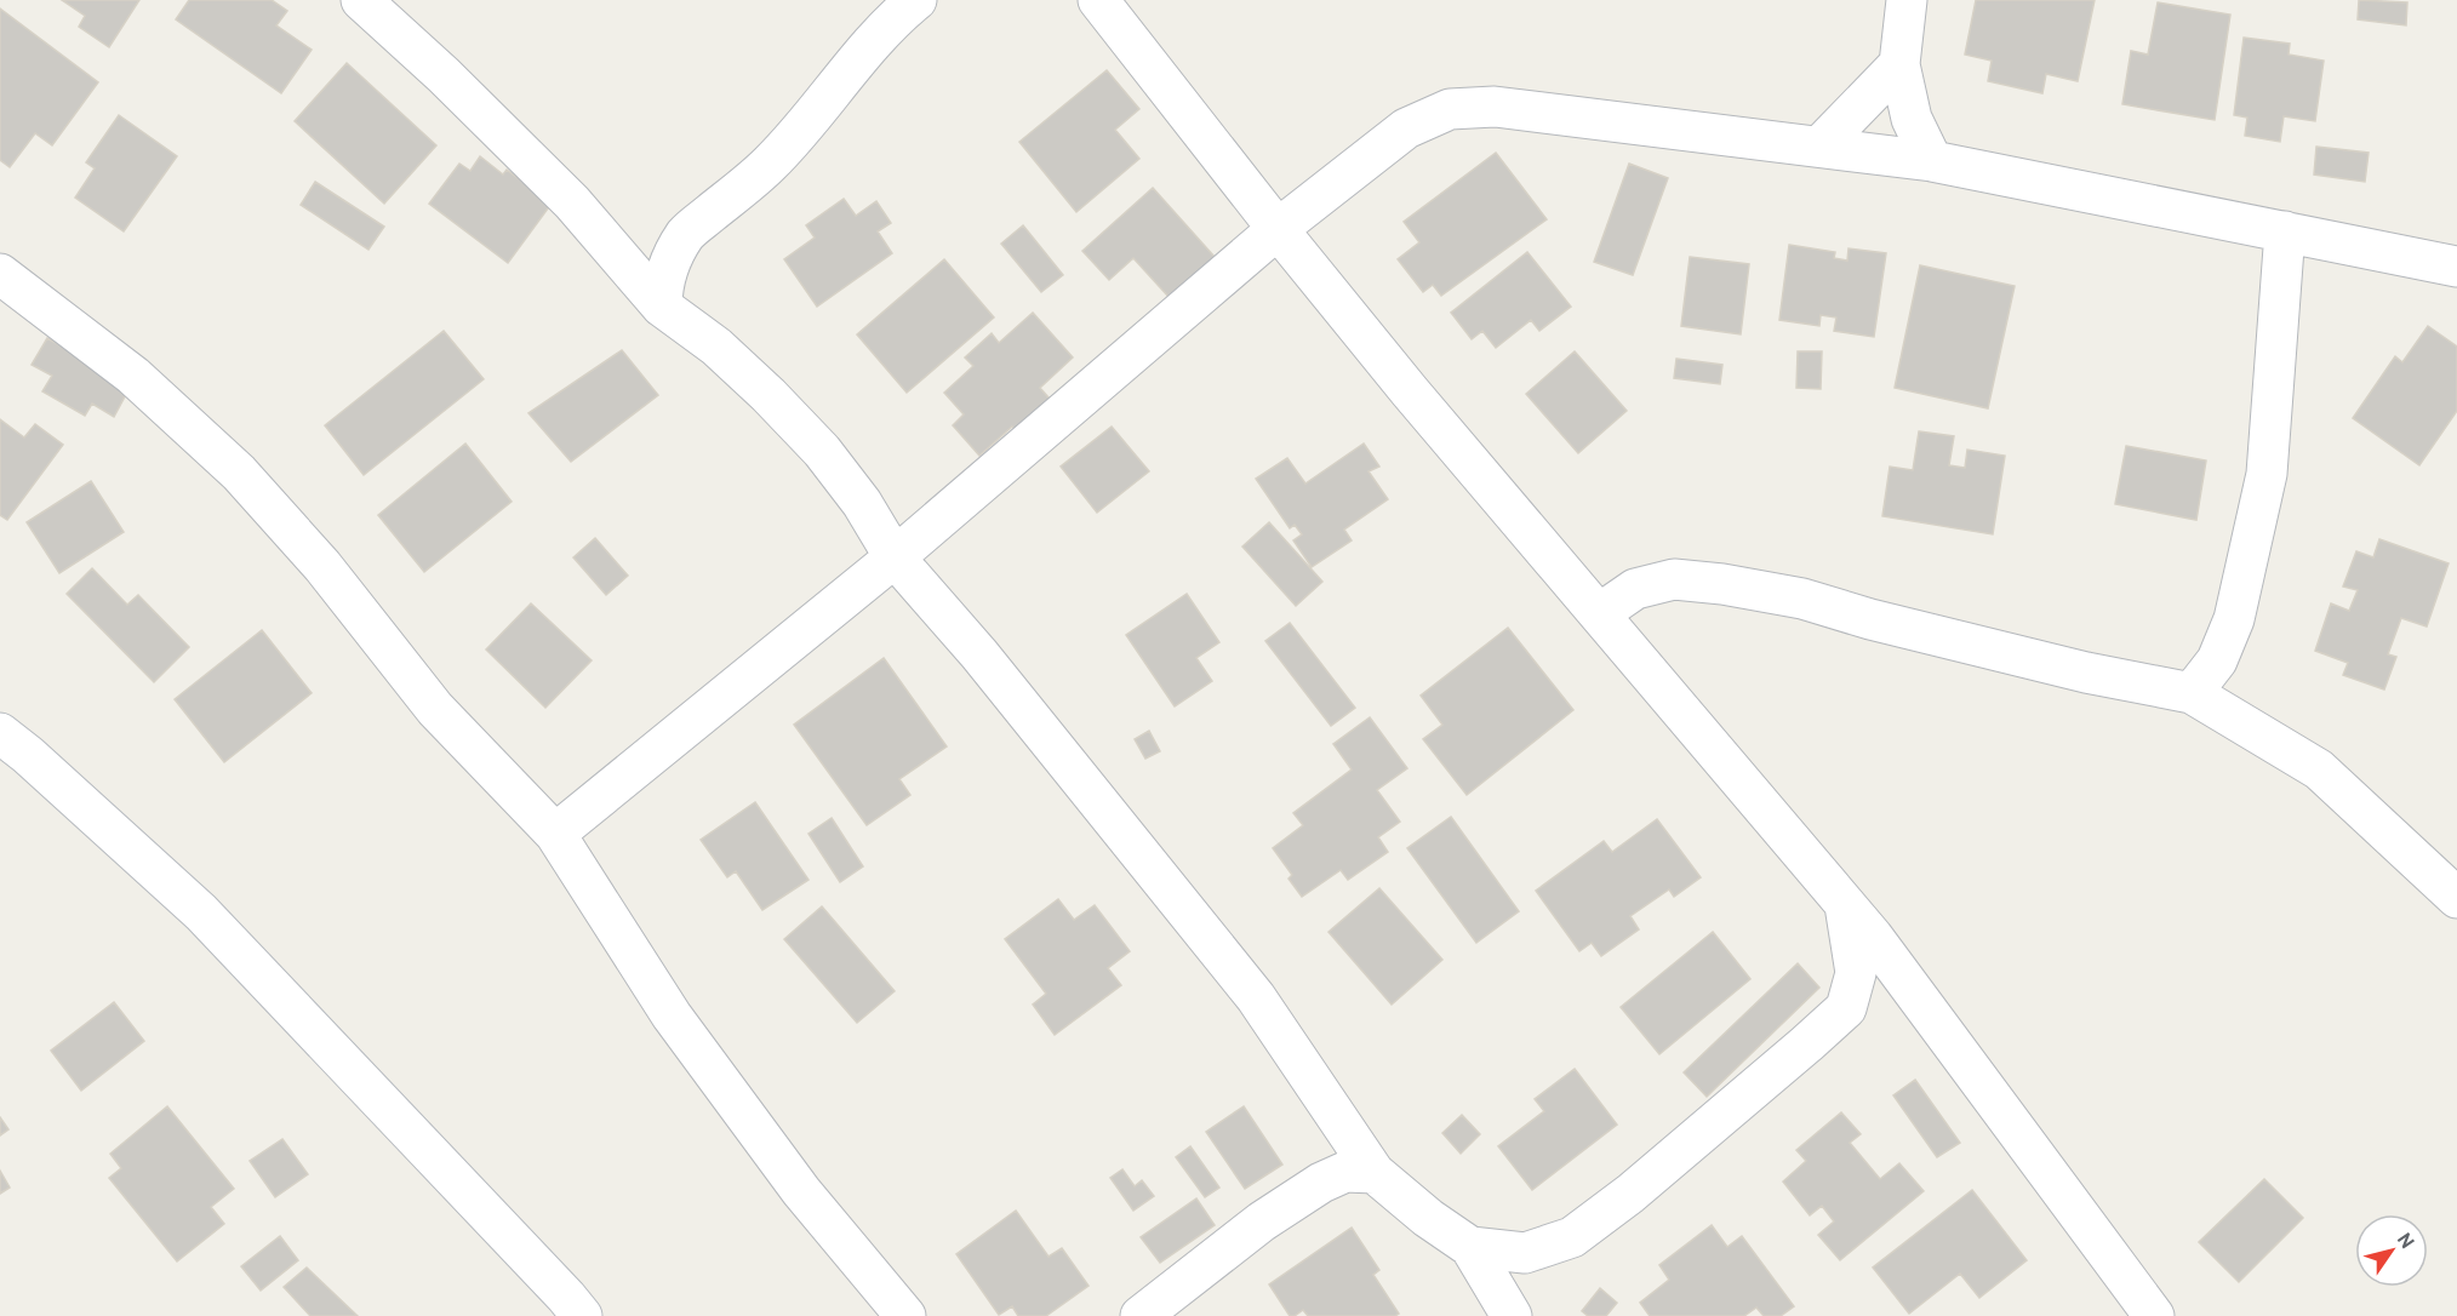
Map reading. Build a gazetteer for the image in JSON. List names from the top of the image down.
{
  "north": "top right"
}
